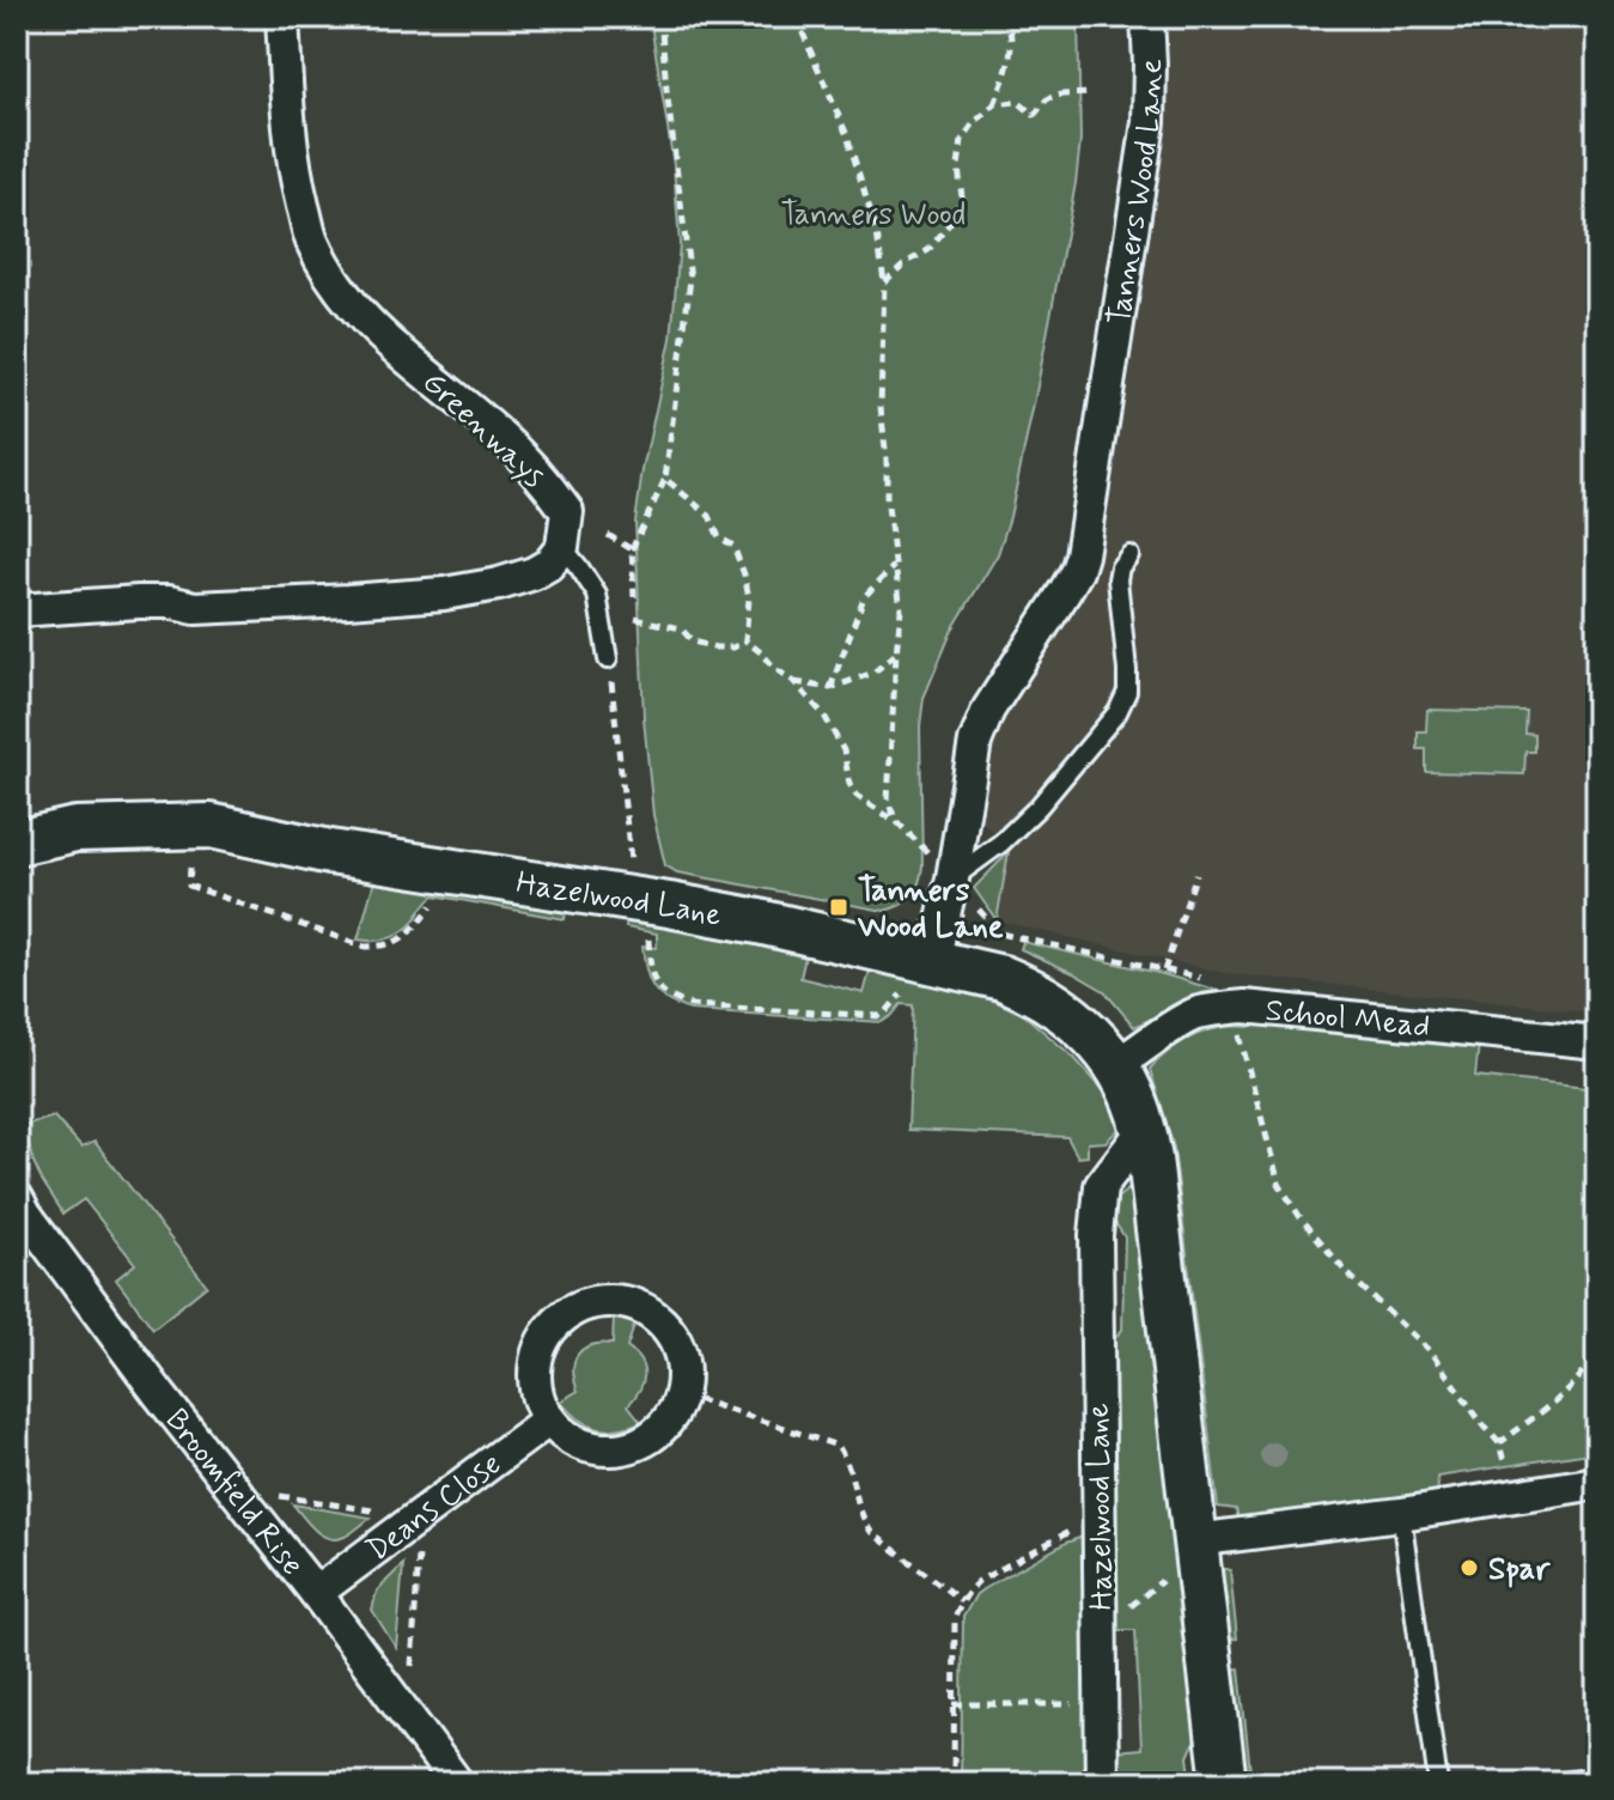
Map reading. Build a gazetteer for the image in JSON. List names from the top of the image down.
{
  "streets": {
    "street": [
      "Tanners Wood Lane",
      "Greenways",
      "Hazelwood Lane",
      "School Mead",
      "Broomfield Rise",
      "Deans Close"
    ]
  },
  "crossings": [
    ["Tanners Wood Lane", "Hazelwood Lane"],
    ["Hazelwood Lane", "School Mead"],
    ["Broomfield Rise", "Deans Close"]
  ],
  "parks": ["Tanners Wood"],
  "places": {
    "transit": ["Tanners Wood Lane"],
    "other": ["Spar"]
  }
}
